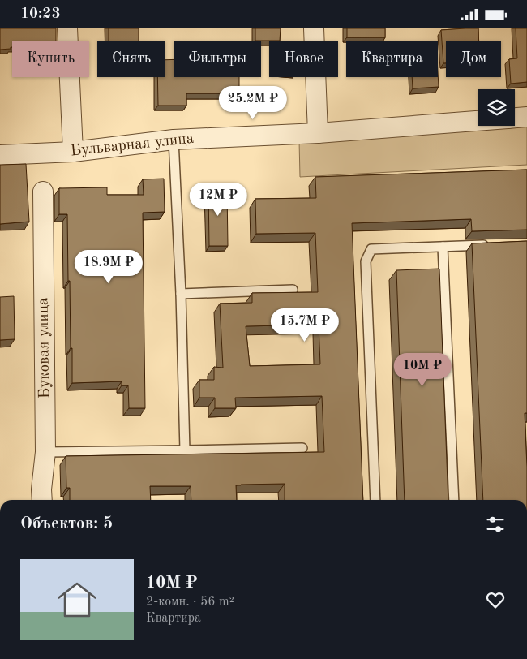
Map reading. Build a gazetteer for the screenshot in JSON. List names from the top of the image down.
{
  "streets": {
    "street": ["Бульварная улица", "Буковая улица"]
  },
  "page": {
    "status": "10:23",
    "chip": [
      "Купить",
      "Снять",
      "Фильтры",
      "Новое",
      "Квартира",
      "Дом"
    ],
    "price": [
      "25.2M ₽",
      "12M ₽",
      "18.9M ₽",
      "15.7M ₽",
      "10M ₽"
    ],
    "heading": "Объектов: 5",
    "list": [
      {
        "name": "10M ₽",
        "note": "2-комн. · 56 m² · Квартира"
      }
    ]
  }
}
